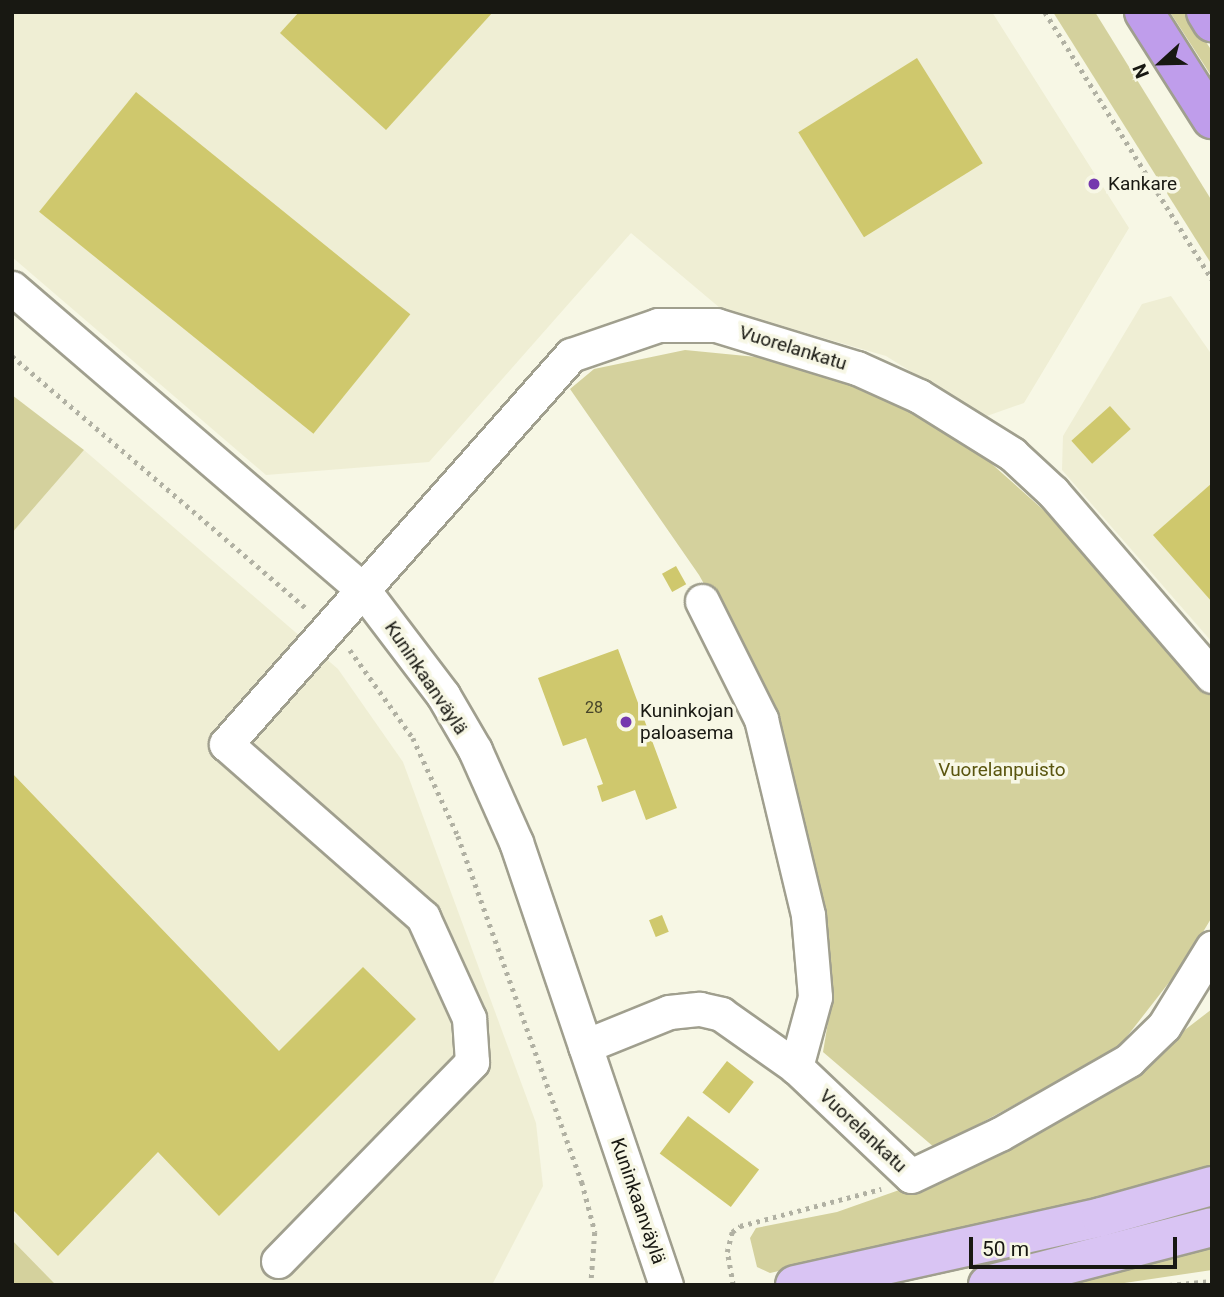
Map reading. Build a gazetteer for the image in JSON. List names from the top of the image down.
{
  "streets": {
    "street": ["Vuorelankatu", "Kuninkaanväylä"]
  },
  "crossings": [
    ["Vuorelankatu", "Kuninkaanväylä"]
  ],
  "parks": ["Vuorelanpuisto"],
  "places": ["Kankare", "Kuninkojan paloasema"],
  "house_numbers": ["28"],
  "scale_bar": "50 m",
  "north": "left"
}
